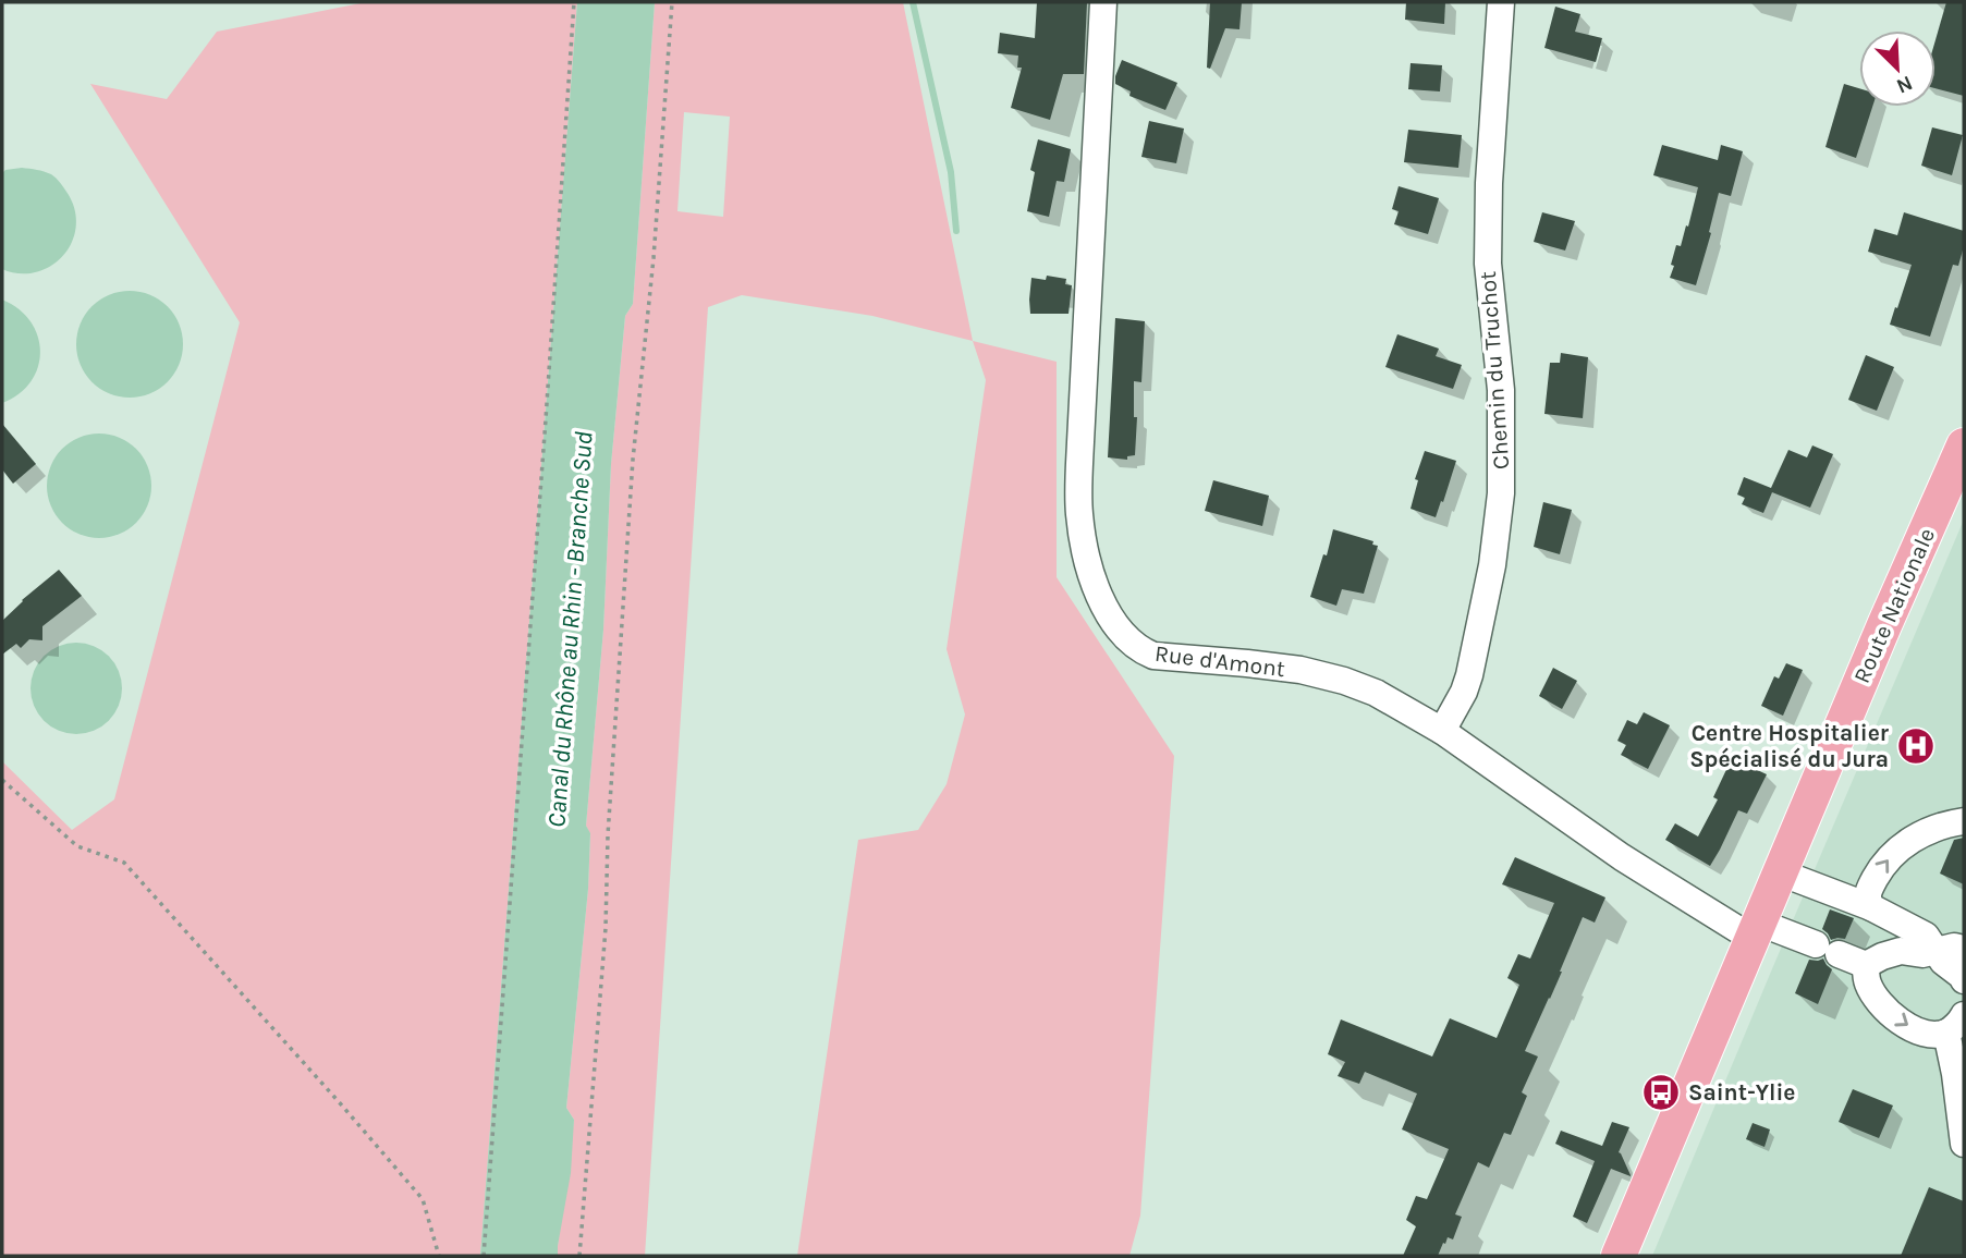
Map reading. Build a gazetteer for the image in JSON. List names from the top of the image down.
{
  "streets": {
    "main road": ["Route Nationale"],
    "street": ["Chemin du Truchot", "Rue d'Amont"]
  },
  "crossings": [
    ["Chemin du Truchot", "Rue d'Amont"],
    ["Route Nationale", "Rue d'Amont"]
  ],
  "water": ["Canal du Rhône au Rhin - Branche Sud"],
  "places": {
    "hospital": ["Centre Hospitalier Spécialisé du Jura"],
    "bus stop": ["Saint-Ylie"]
  },
  "north": "bottom right"
}
